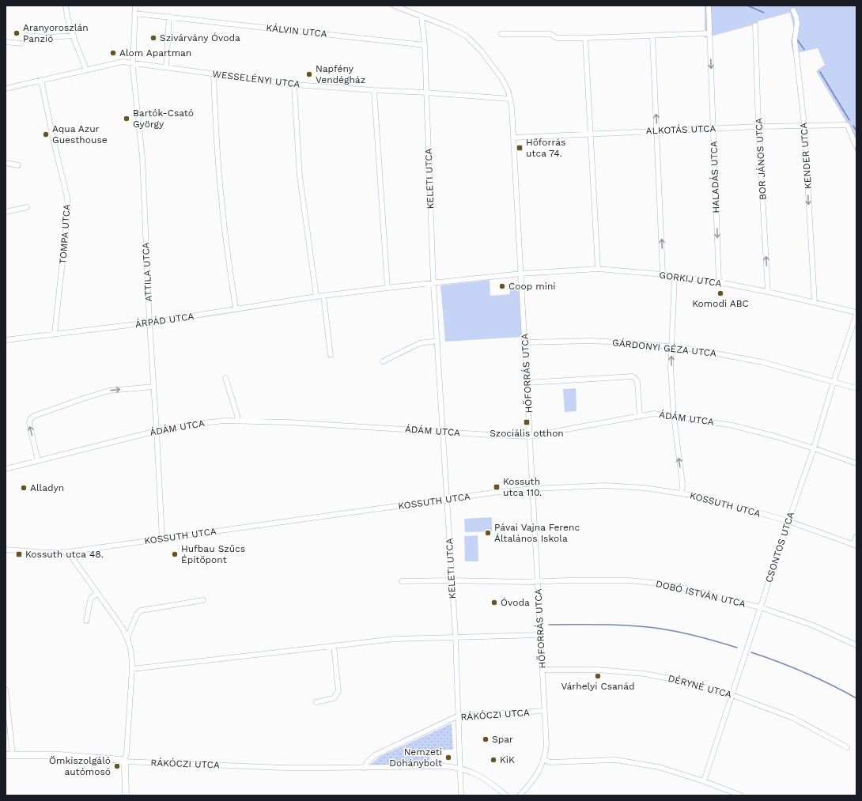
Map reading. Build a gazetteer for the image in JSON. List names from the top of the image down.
{
  "streets": {
    "main road": ["RÁKÓCZI UTCA"],
    "street": [
      "KÁLVIN UTCA",
      "WESSELÉNYI UTCA",
      "ALKOTÁS UTCA",
      "KENDER UTCA",
      "BOR JÁNOS UTCA",
      "HALADÁS UTCA",
      "KELETI UTCA",
      "TOMPA UTCA",
      "ATTILA UTCA",
      "GORKIJ UTCA",
      "ÁRPÁD UTCA",
      "GÁRDONYI GÉZA UTCA",
      "HŐFORRÁS UTCA",
      "ÁDÁM UTCA",
      "KOSSUTH UTCA",
      "CSONTOS UTCA",
      "DOBÓ ISTVÁN UTCA",
      "DÉRYNÉ UTCA"
    ]
  },
  "crossings": [
    ["KÁLVIN UTCA", "KELETI UTCA"],
    ["KÁLVIN UTCA", "ATTILA UTCA"],
    ["WESSELÉNYI UTCA", "KELETI UTCA"],
    ["WESSELÉNYI UTCA", "TOMPA UTCA"],
    ["WESSELÉNYI UTCA", "ATTILA UTCA"],
    ["WESSELÉNYI UTCA", "HŐFORRÁS UTCA"],
    ["ALKOTÁS UTCA", "KENDER UTCA"],
    ["ALKOTÁS UTCA", "BOR JÁNOS UTCA"],
    ["ALKOTÁS UTCA", "HALADÁS UTCA"],
    ["ALKOTÁS UTCA", "HŐFORRÁS UTCA"],
    ["KENDER UTCA", "GORKIJ UTCA"],
    ["BOR JÁNOS UTCA", "GORKIJ UTCA"],
    ["HALADÁS UTCA", "GORKIJ UTCA"],
    ["KELETI UTCA", "ÁRPÁD UTCA"],
    ["KELETI UTCA", "HŐFORRÁS UTCA"],
    ["KELETI UTCA", "ÁDÁM UTCA"],
    ["KELETI UTCA", "KOSSUTH UTCA"],
    ["KELETI UTCA", "DOBÓ ISTVÁN UTCA"],
    ["KELETI UTCA", "RÁKÓCZI UTCA"],
    ["TOMPA UTCA", "ÁRPÁD UTCA"],
    ["ATTILA UTCA", "ÁRPÁD UTCA"],
    ["ATTILA UTCA", "ÁDÁM UTCA"],
    ["ATTILA UTCA", "KOSSUTH UTCA"],
    ["GORKIJ UTCA", "ÁRPÁD UTCA"],
    ["GORKIJ UTCA", "HŐFORRÁS UTCA"],
    ["GORKIJ UTCA", "CSONTOS UTCA"],
    ["ÁRPÁD UTCA", "HŐFORRÁS UTCA"],
    ["GÁRDONYI GÉZA UTCA", "HŐFORRÁS UTCA"],
    ["GÁRDONYI GÉZA UTCA", "CSONTOS UTCA"],
    ["HŐFORRÁS UTCA", "ÁDÁM UTCA"],
    ["HŐFORRÁS UTCA", "KOSSUTH UTCA"],
    ["HŐFORRÁS UTCA", "DOBÓ ISTVÁN UTCA"],
    ["HŐFORRÁS UTCA", "DÉRYNÉ UTCA"],
    ["HŐFORRÁS UTCA", "RÁKÓCZI UTCA"],
    ["ÁDÁM UTCA", "CSONTOS UTCA"],
    ["KOSSUTH UTCA", "CSONTOS UTCA"],
    ["CSONTOS UTCA", "DOBÓ ISTVÁN UTCA"],
    ["CSONTOS UTCA", "DÉRYNÉ UTCA"]
  ],
  "one_way": ["KENDER UTCA", "BOR JÁNOS UTCA", "HALADÁS UTCA"],
  "places": {
    "other": [
      "Aranyoroszlán Panzió",
      "Szivárvány Óvoda",
      "Alom Apartman",
      "Napfény Vendégház",
      "Bartók-Csató György",
      "Aqua Azur Guesthouse",
      "Coop mini",
      "Komodi ABC",
      "Alladyn",
      "Pávai Vajna Ferenc Általános Iskola",
      "Hufbau Szűcs Építőpont",
      "Óvoda",
      "Várhelyi Csanád",
      "Spar",
      "Nemzeti Dohánybolt",
      "KiK",
      "Ömkiszolgáló autómosó"
    ],
    "transit": [
      "Hőforrás utca 74.",
      "Szociális otthon",
      "Kossuth utca 110.",
      "Kossuth utca 48."
    ]
  }
}
